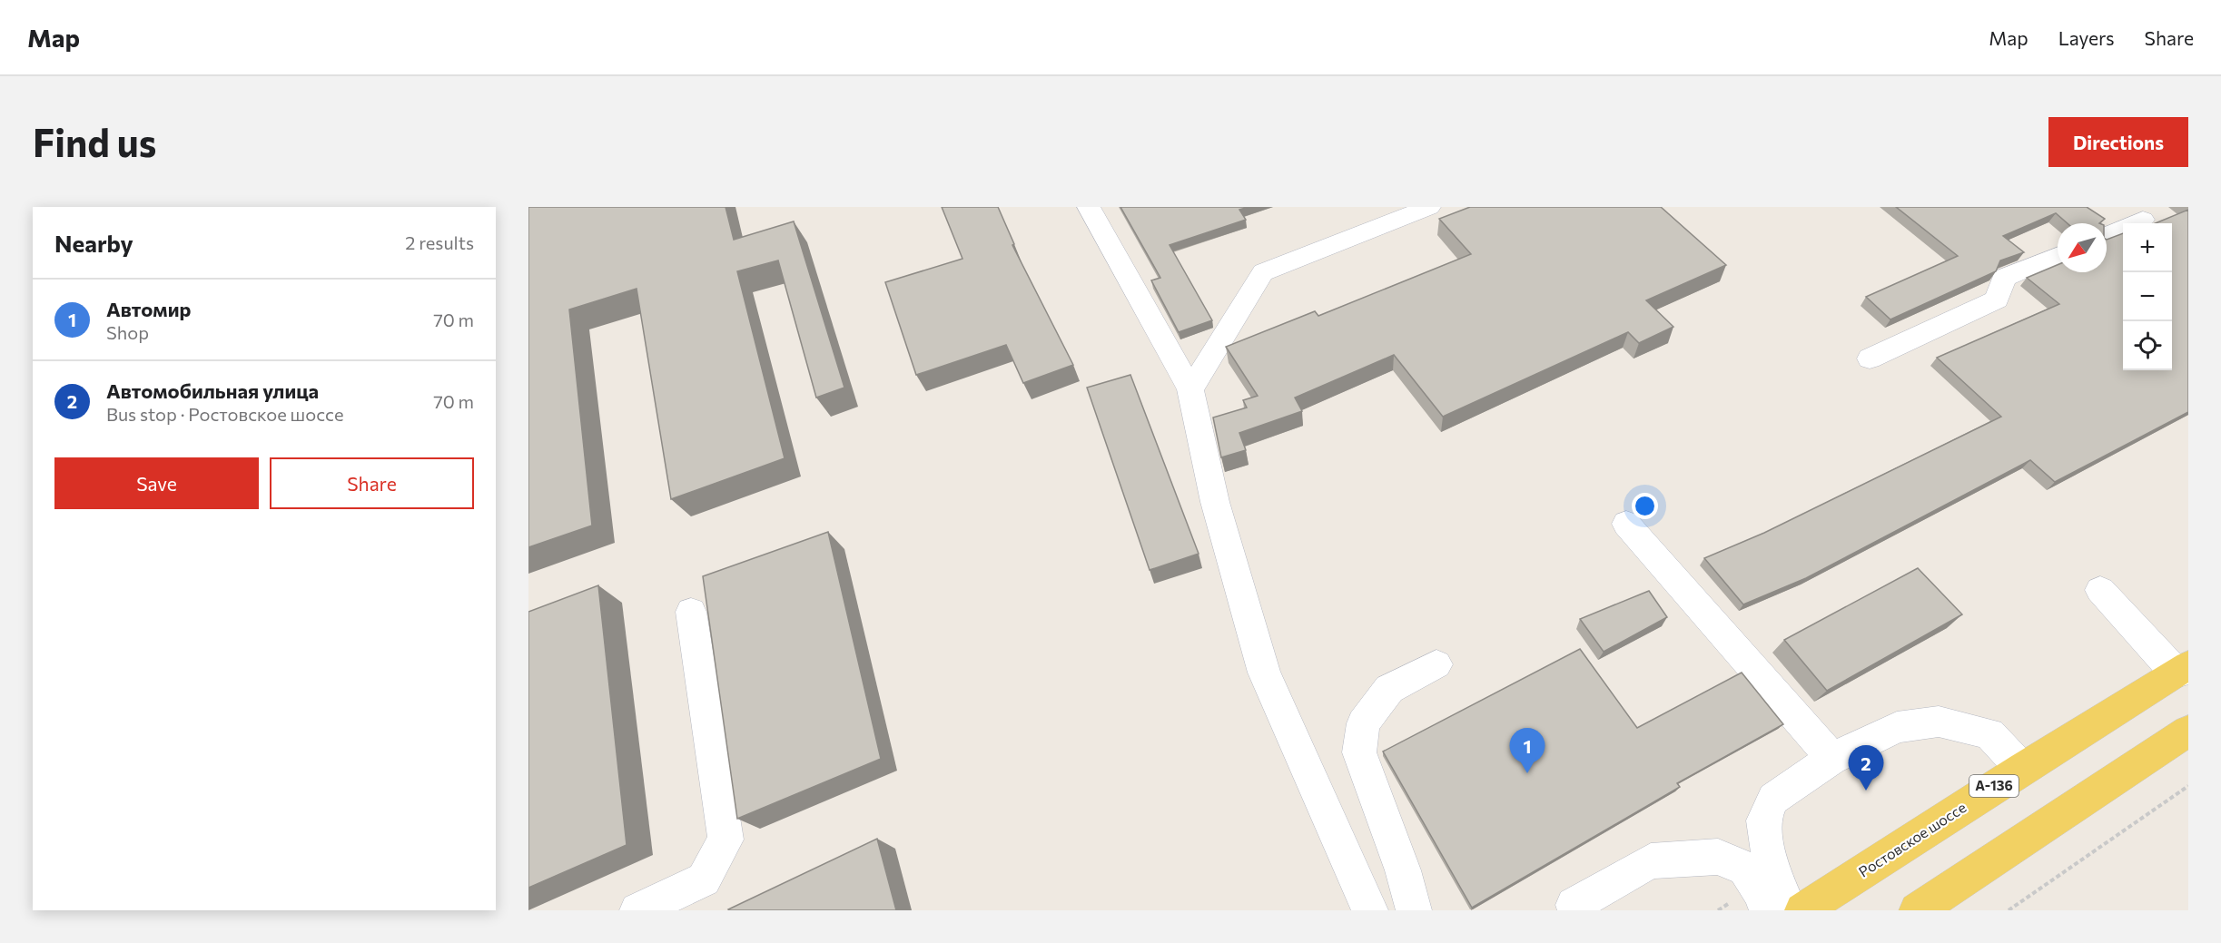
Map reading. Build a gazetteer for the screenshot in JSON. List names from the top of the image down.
{
  "streets": {
    "main road": ["А-136", "Ростовское шоссе"]
  },
  "north": "bottom left",
  "page": {
    "header": "Map",
    "nav": ["Map", "Layers", "Share"],
    "buttons": [
      "Directions",
      ["Save", "Share"]
    ],
    "title": "Find us",
    "heading": ["Nearby", "2 results"],
    "map_buttons": ["+", "−"],
    "list": [
      {
        "mark": "1",
        "name": "Автомир",
        "note": "Shop",
        "value": "70 m"
      },
      {
        "mark": "2",
        "name": "Автомобильная улица",
        "note": "Bus stop · Ростовское шоссе",
        "value": "70 m"
      }
    ],
    "pins": ["1", "2"]
  }
}
